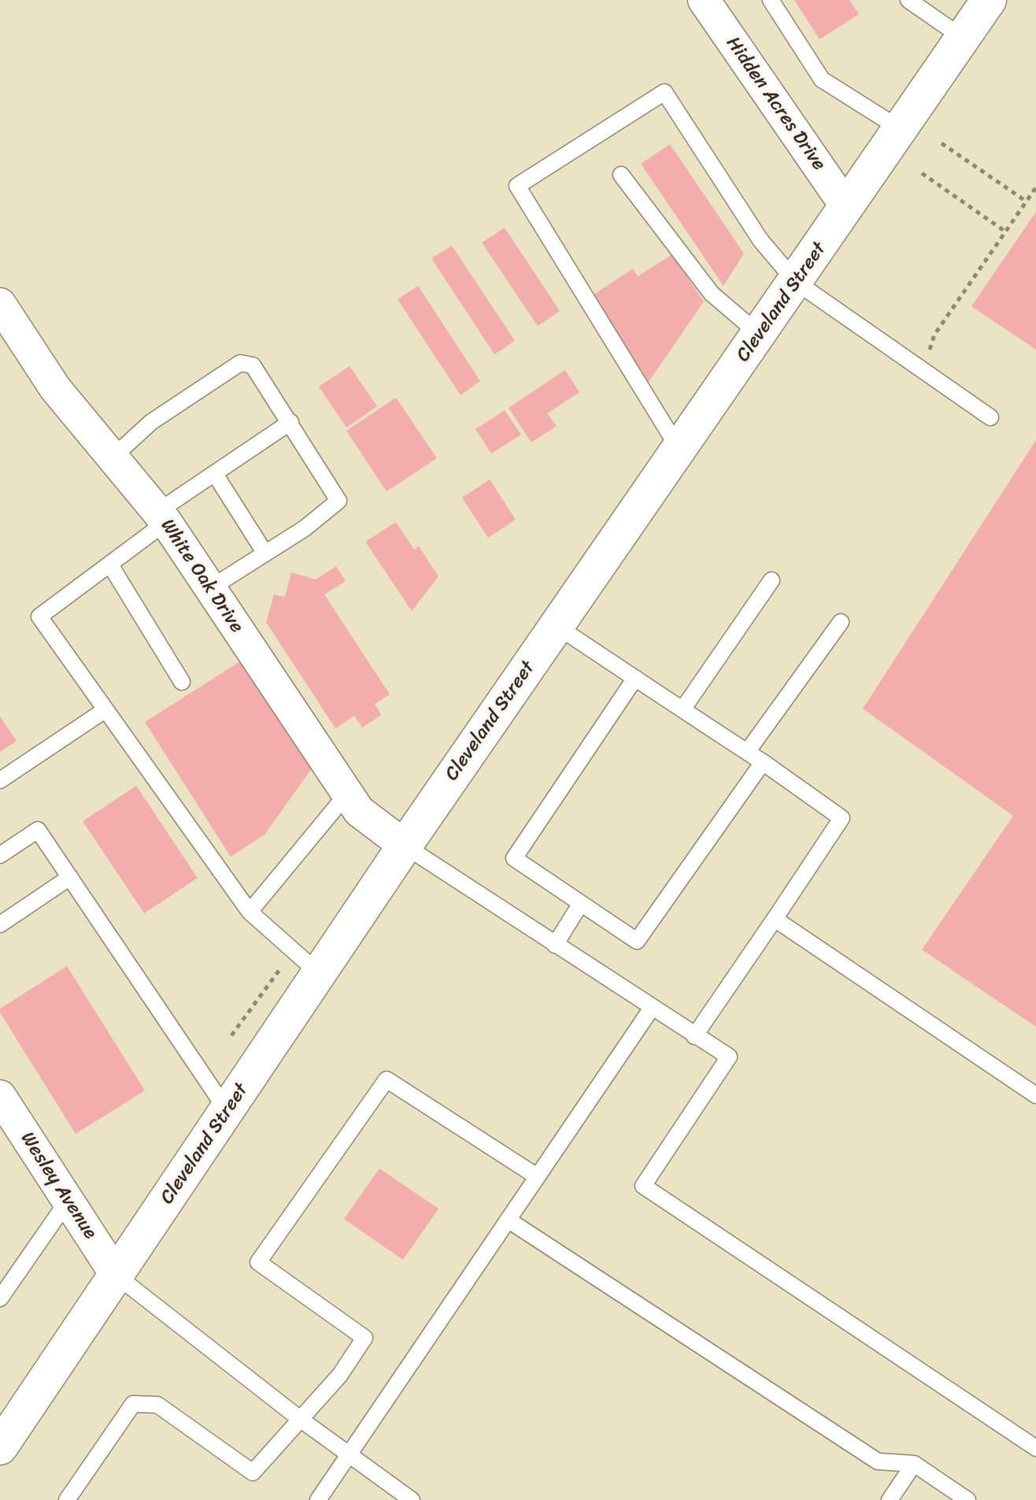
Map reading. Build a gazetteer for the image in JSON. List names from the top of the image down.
{
  "streets": {
    "main road": ["Cleveland Street"],
    "street": ["Hidden Acres Drive", "White Oak Drive", "Wesley Avenue"]
  },
  "crossings": [
    ["Hidden Acres Drive", "Cleveland Street"],
    ["Cleveland Street", "White Oak Drive"],
    ["Cleveland Street", "Wesley Avenue"]
  ]
}
